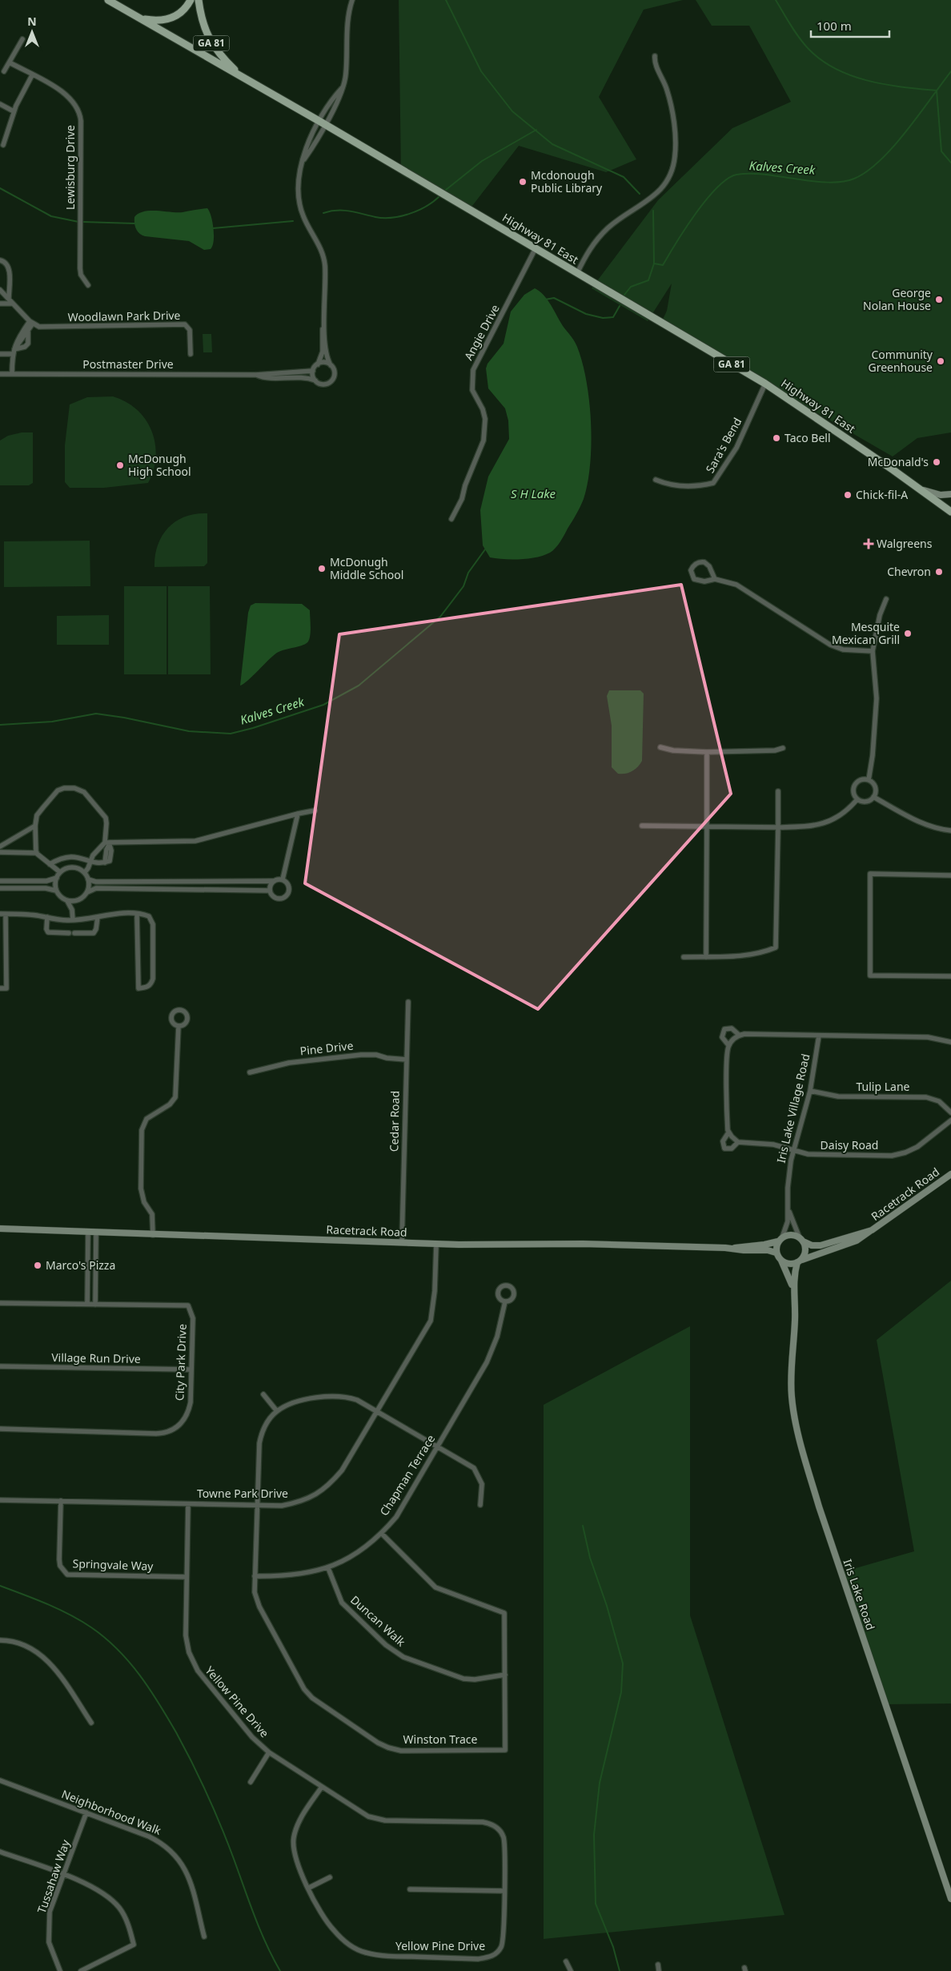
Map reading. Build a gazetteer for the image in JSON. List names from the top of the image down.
{
  "streets": {
    "main road": ["GA 81", "Highway 81 East"],
    "street": [
      "Lewisburg Drive",
      "Woodlawn Park Drive",
      "Angie Drive",
      "Postmaster Drive",
      "Sara's Bend",
      "Pine Drive",
      "Tulip Lane",
      "Iris Lake Village Road",
      "Cedar Road",
      "Daisy Road",
      "Racetrack Road",
      "Village Run Drive",
      "City Park Drive",
      "Chapman Terrace",
      "Towne Park Drive",
      "Springvale Way",
      "Iris Lake Road",
      "Duncan Walk",
      "Yellow Pine Drive",
      "Winston Trace",
      "Neighborhood Walk",
      "Tussahaw Way"
    ]
  },
  "crossings": [
    ["GA 81", "Highway 81 East"],
    ["Highway 81 East", "Angie Drive"],
    ["Highway 81 East", "Sara's Bend"],
    ["Pine Drive", "Cedar Road"],
    ["Tulip Lane", "Iris Lake Village Road"],
    ["Iris Lake Village Road", "Daisy Road"],
    ["Iris Lake Village Road", "Racetrack Road"],
    ["Iris Lake Village Road", "Iris Lake Road"],
    ["Cedar Road", "Racetrack Road"],
    ["Racetrack Road", "Towne Park Drive"],
    ["Racetrack Road", "Iris Lake Road"],
    ["Village Run Drive", "City Park Drive"],
    ["Chapman Terrace", "Duncan Walk"],
    ["Chapman Terrace", "Winston Trace"],
    ["Towne Park Drive", "Springvale Way"],
    ["Towne Park Drive", "Yellow Pine Drive"],
    ["Towne Park Drive", "Winston Trace"],
    ["Springvale Way", "Yellow Pine Drive"],
    ["Duncan Walk", "Winston Trace"],
    ["Neighborhood Walk", "Tussahaw Way"]
  ],
  "water": ["Kalves Creek", "S H Lake"],
  "places": {
    "other": [
      "Mcdonough Public Library",
      "George Nolan House",
      "Community Greenhouse",
      "Taco Bell",
      "McDonald's",
      "McDonugh High School",
      "Chick-fil-A",
      "McDonugh Middle School",
      "Chevron",
      "Mesquite Mexican Grill",
      "Marco's Pizza"
    ],
    "health": ["Walgreens"]
  },
  "scale_bar": "100 m",
  "north": "top"
}
